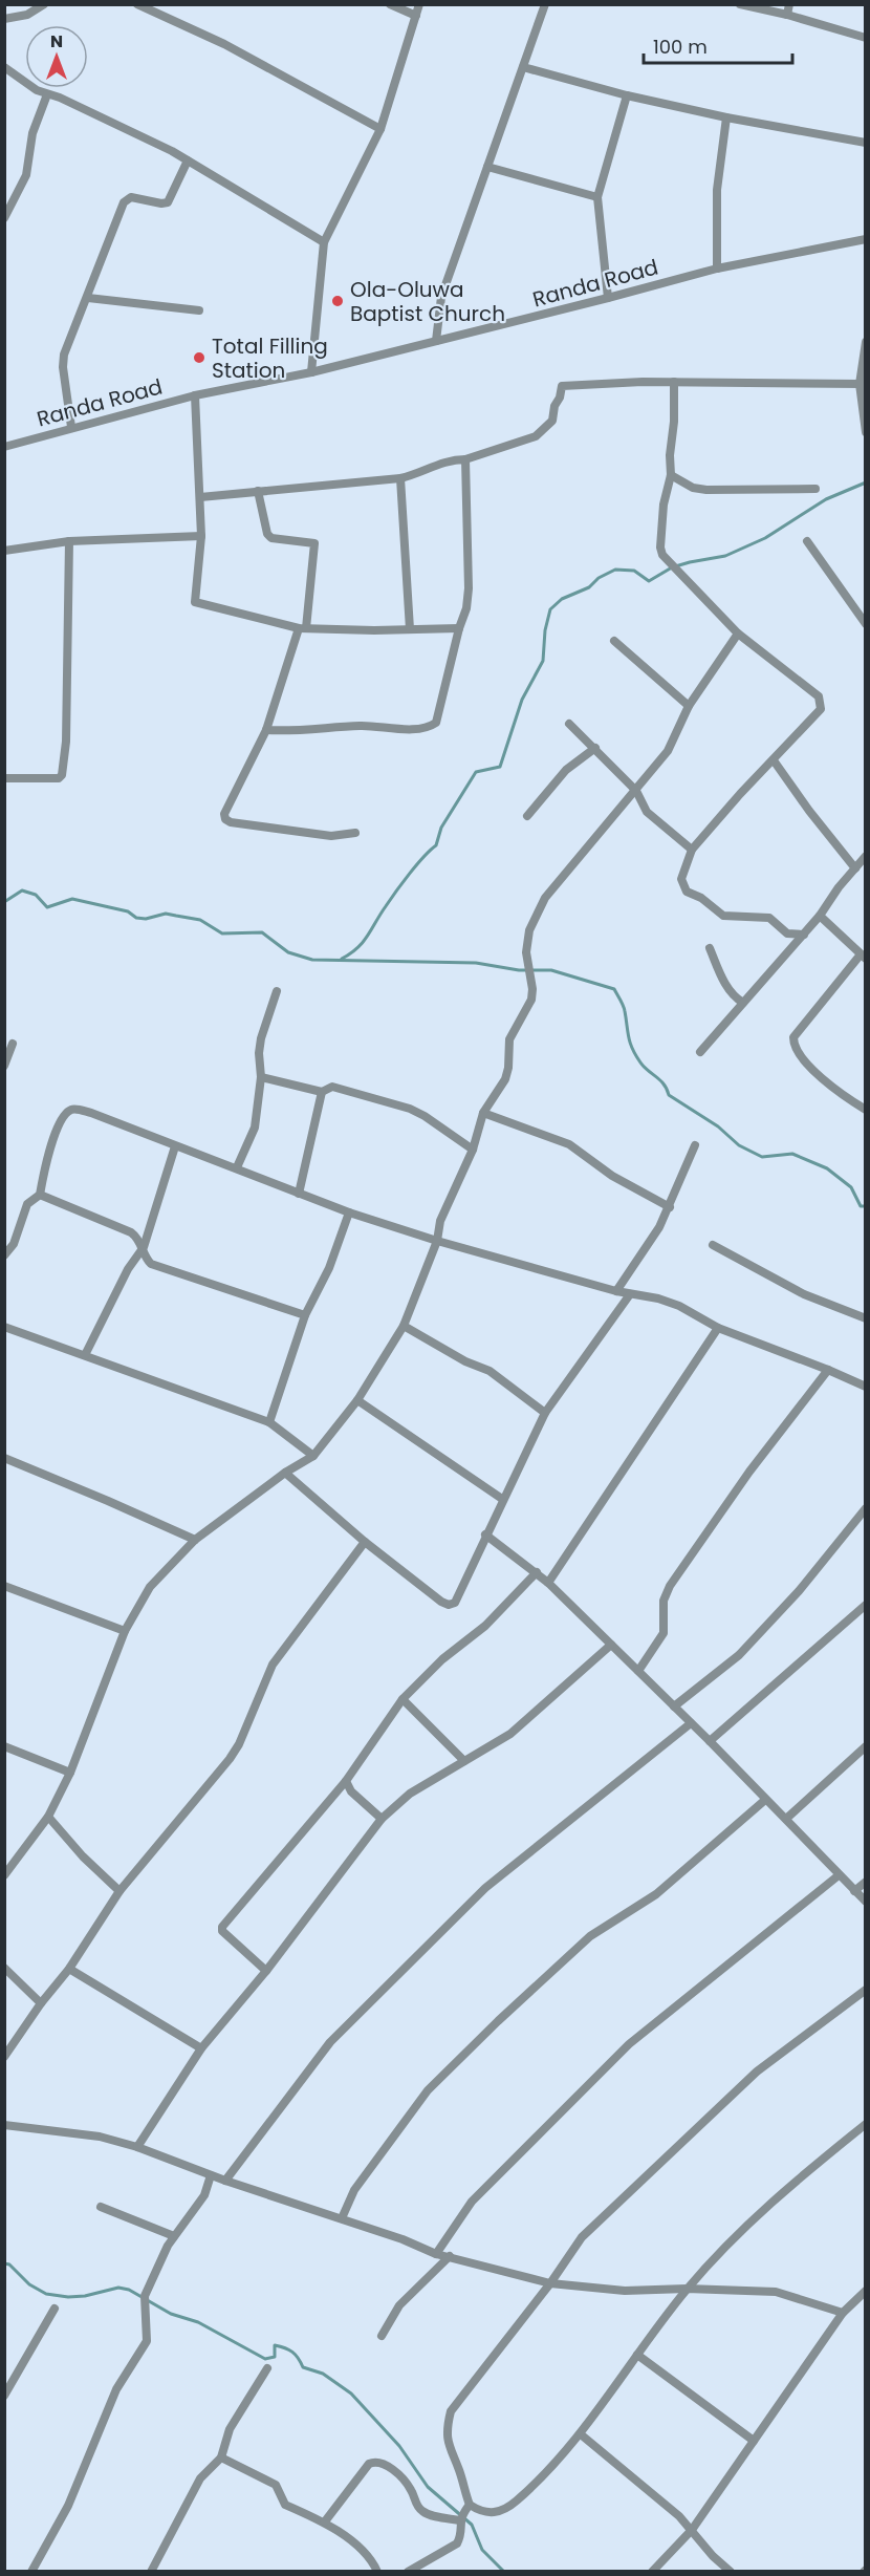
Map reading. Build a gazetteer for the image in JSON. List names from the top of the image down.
{
  "streets": {
    "street": ["Randa Road"]
  },
  "places": ["Ola-Oluwa Baptist Church", "Total Filling Station"],
  "scale_bar": "100 m",
  "north": "top"
}
